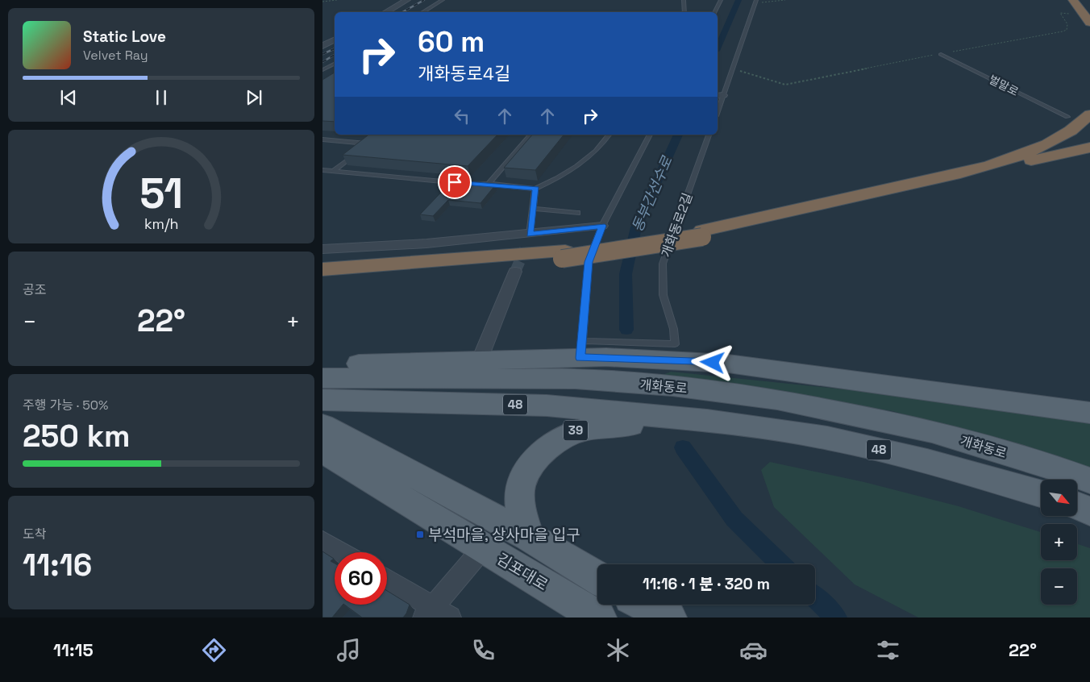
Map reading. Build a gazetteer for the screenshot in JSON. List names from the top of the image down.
{
  "streets": {
    "main road": [
      "개화동로",
      "48",
      "39",
      "김포대로"
    ],
    "lane": ["벌말로", "개화동로2길"]
  },
  "crossings": [
    ["48", "39"]
  ],
  "water": ["동부간선수로"],
  "places": {
    "transit": ["부석마을, 상사마을 입구"]
  },
  "north": "bottom right",
  "page": {
    "turn": ["60 m", "개화동로4길"],
    "song": ["Static Love", "Velvet Ray"],
    "tile": [
      "공조",
      ["주행 가능 · 50%", "250 km"],
      ["도착", "11:16"]
    ],
    "heat": ["−", "22°", "+"],
    "map_buttons": ["+", "−"],
    "limit": "60",
    "trip": "11:16 · 1 분 · 320 m",
    "tabs": ["11:15", "22°"],
    "gauge": ["51", "km/h"]
  }
}
